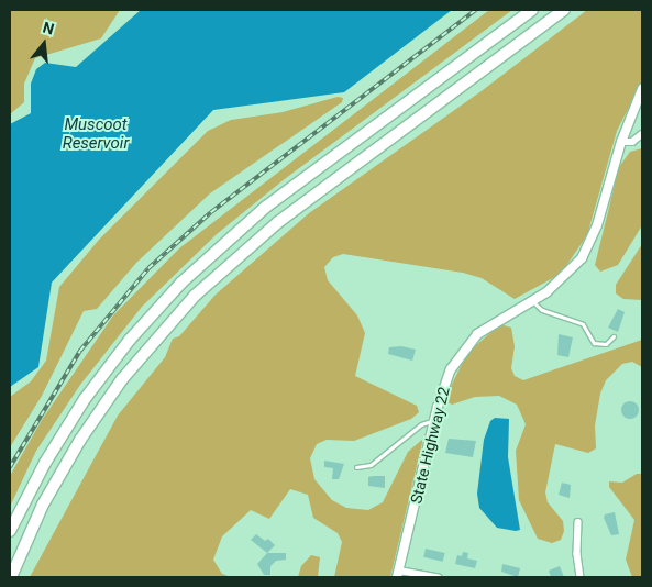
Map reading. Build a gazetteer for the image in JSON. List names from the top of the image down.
{
  "streets": {
    "main road": ["State Highway 22"]
  },
  "water": ["Muscoot Reservoir"],
  "north": "top"
}
